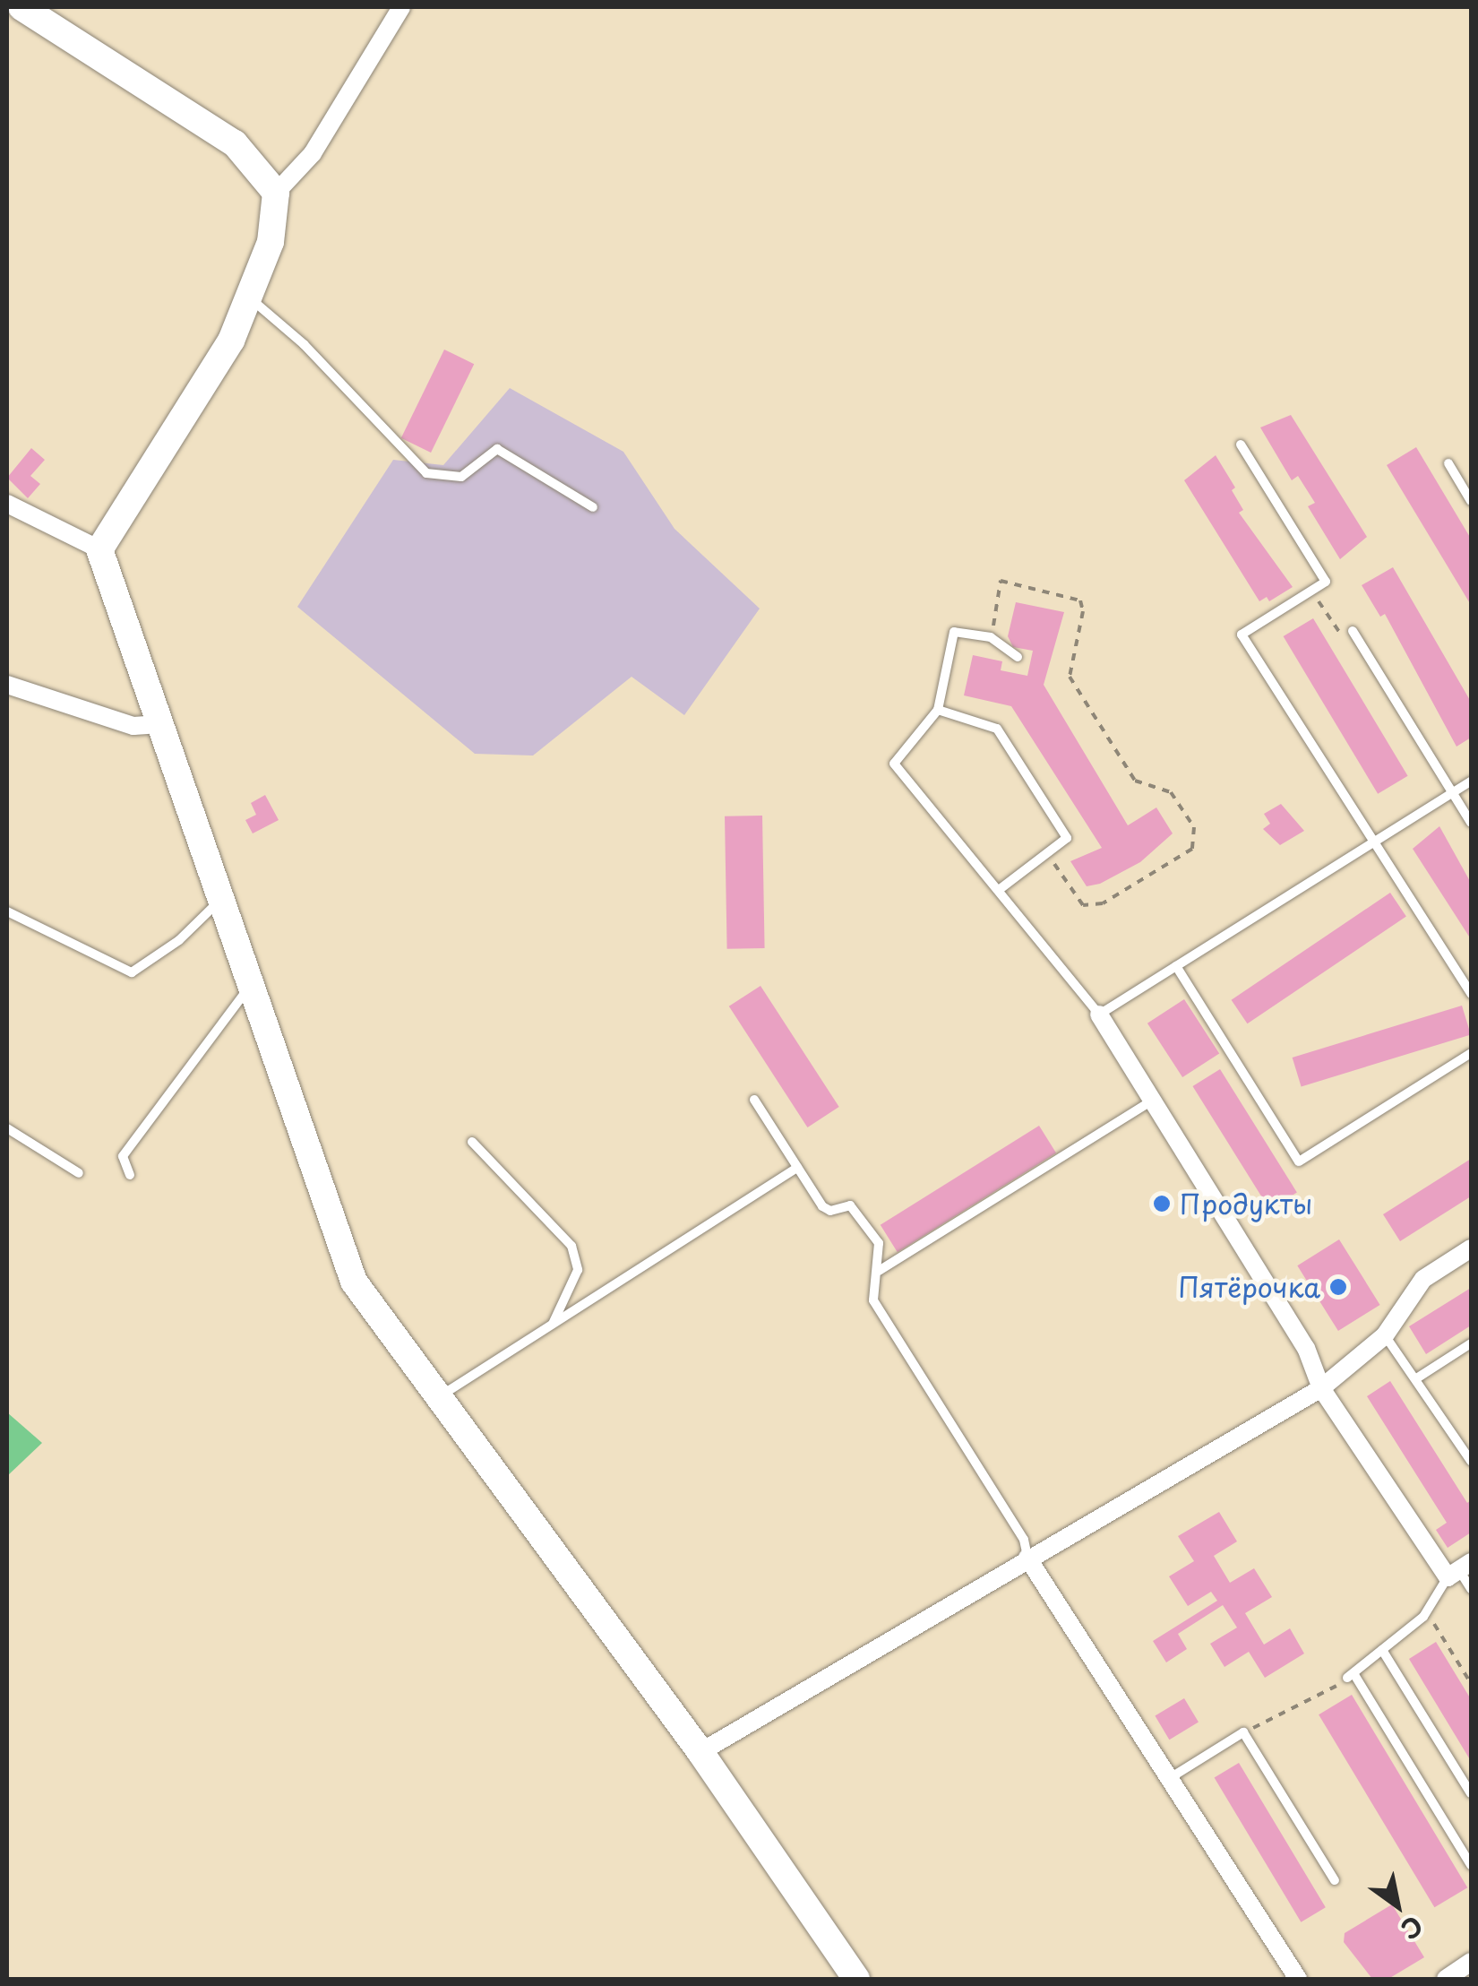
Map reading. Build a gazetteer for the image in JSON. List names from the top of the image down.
{
  "places": ["Продукты", "Пятёрочка"],
  "north": "bottom right"
}
